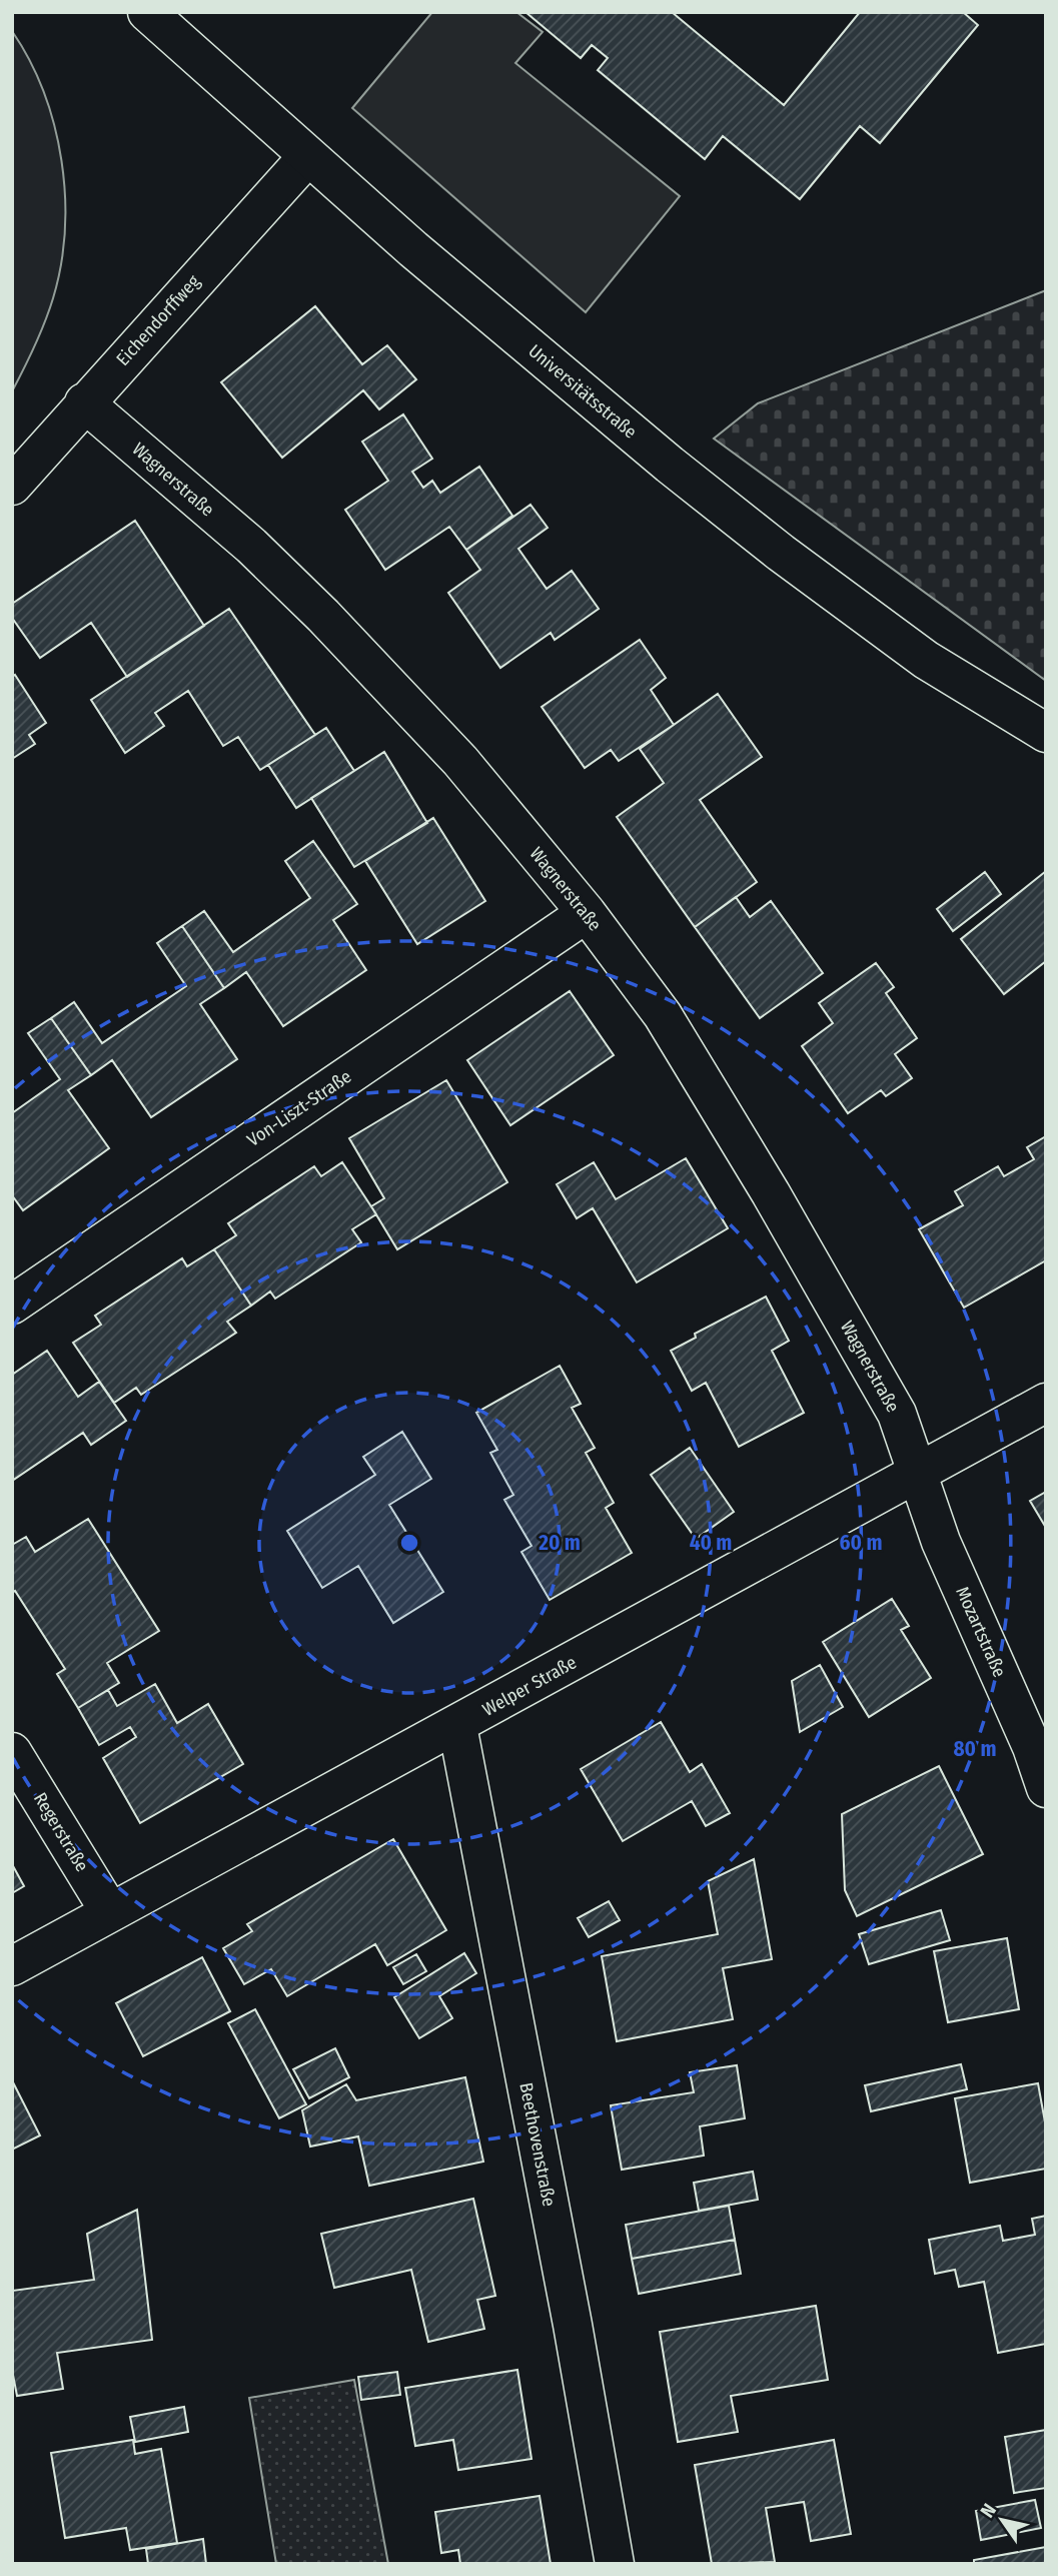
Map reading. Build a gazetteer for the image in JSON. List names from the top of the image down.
{
  "streets": {
    "street": [
      "Eichendorffweg",
      "Universitätsstraße",
      "Wagnerstraße",
      "Von-Liszt-Straße",
      "Mozartstraße",
      "Welper Straße",
      "Regerstraße",
      "Beethovenstraße"
    ]
  },
  "crossings": [
    ["Eichendorffweg", "Universitätsstraße"],
    ["Eichendorffweg", "Wagnerstraße"],
    ["Wagnerstraße", "Von-Liszt-Straße"],
    ["Wagnerstraße", "Mozartstraße"],
    ["Wagnerstraße", "Welper Straße"],
    ["Mozartstraße", "Welper Straße"],
    ["Welper Straße", "Regerstraße"],
    ["Welper Straße", "Beethovenstraße"]
  ],
  "north": "top left",
  "rings": [
    "20 m",
    "40 m",
    "60 m",
    "80 m"
  ]
}
